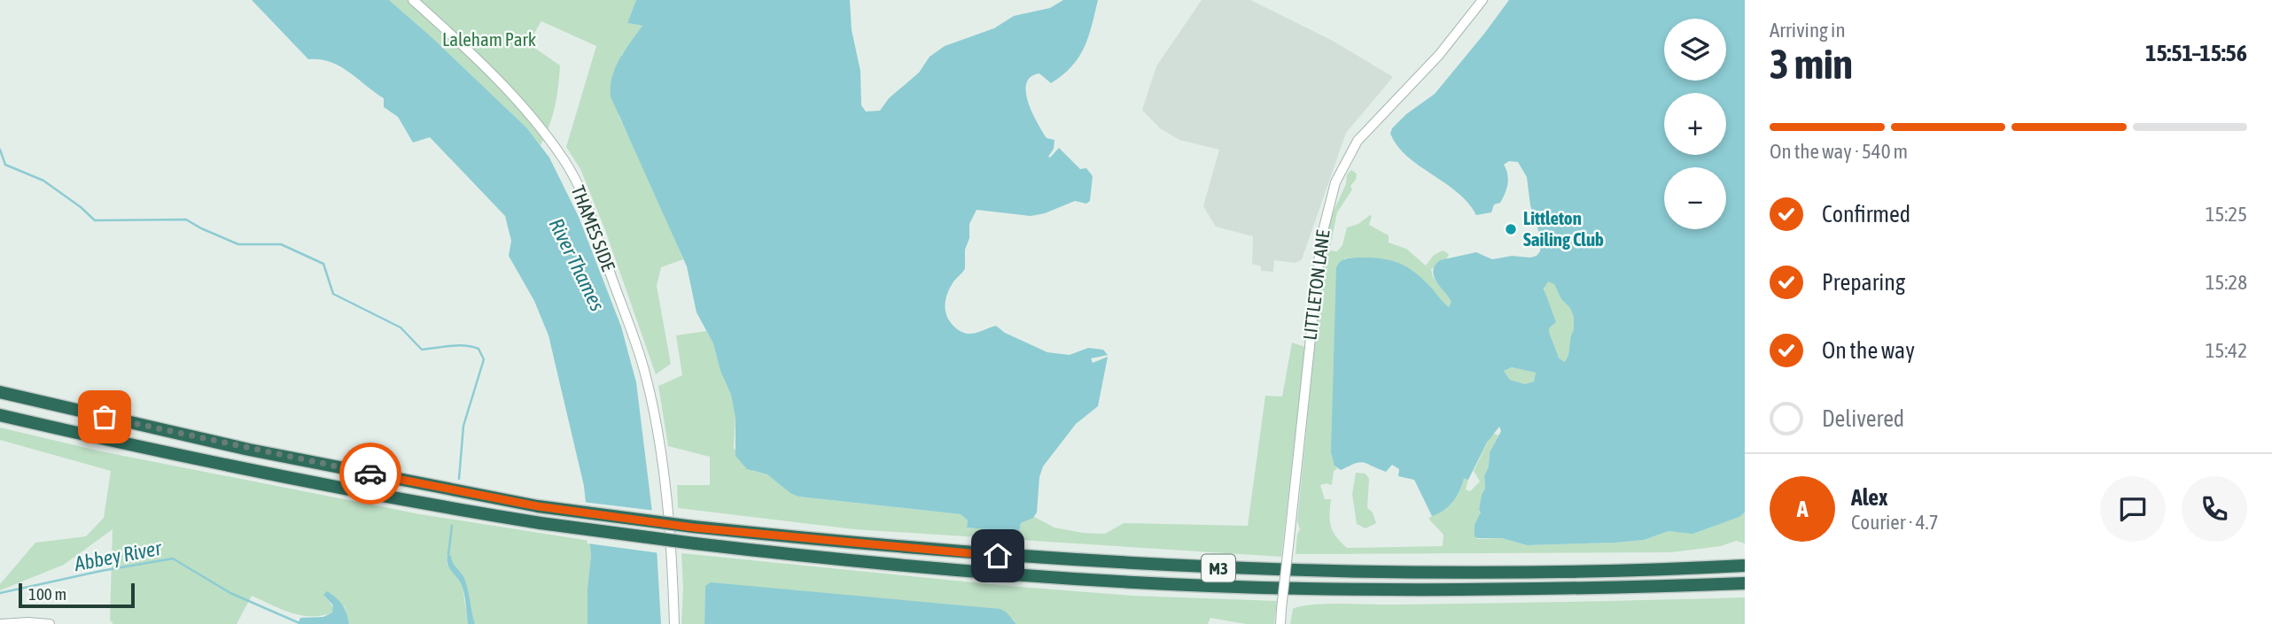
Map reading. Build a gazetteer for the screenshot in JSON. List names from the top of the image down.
{
  "streets": {
    "highway": ["M3"],
    "street": ["THAMES SIDE", "LITTLETON LANE"]
  },
  "water": ["River Thames", "Abbey River"],
  "parks": ["Laleham Park"],
  "places": ["Littleton Sailing Club"],
  "scale_bar": "100 m",
  "page": {
    "heading": ["3 min", "Arriving in", "15:51–15:56"],
    "panel": ["Alex", "Courier · 4.7"],
    "map_buttons": ["+", "−"],
    "bar": "On the way · 540 m",
    "list": [
      ["Confirmed", "15:25"],
      ["Preparing", "15:28"],
      ["On the way", "15:42"],
      "Delivered"
    ],
    "round": "A",
    "scale": "100 m"
  }
}
